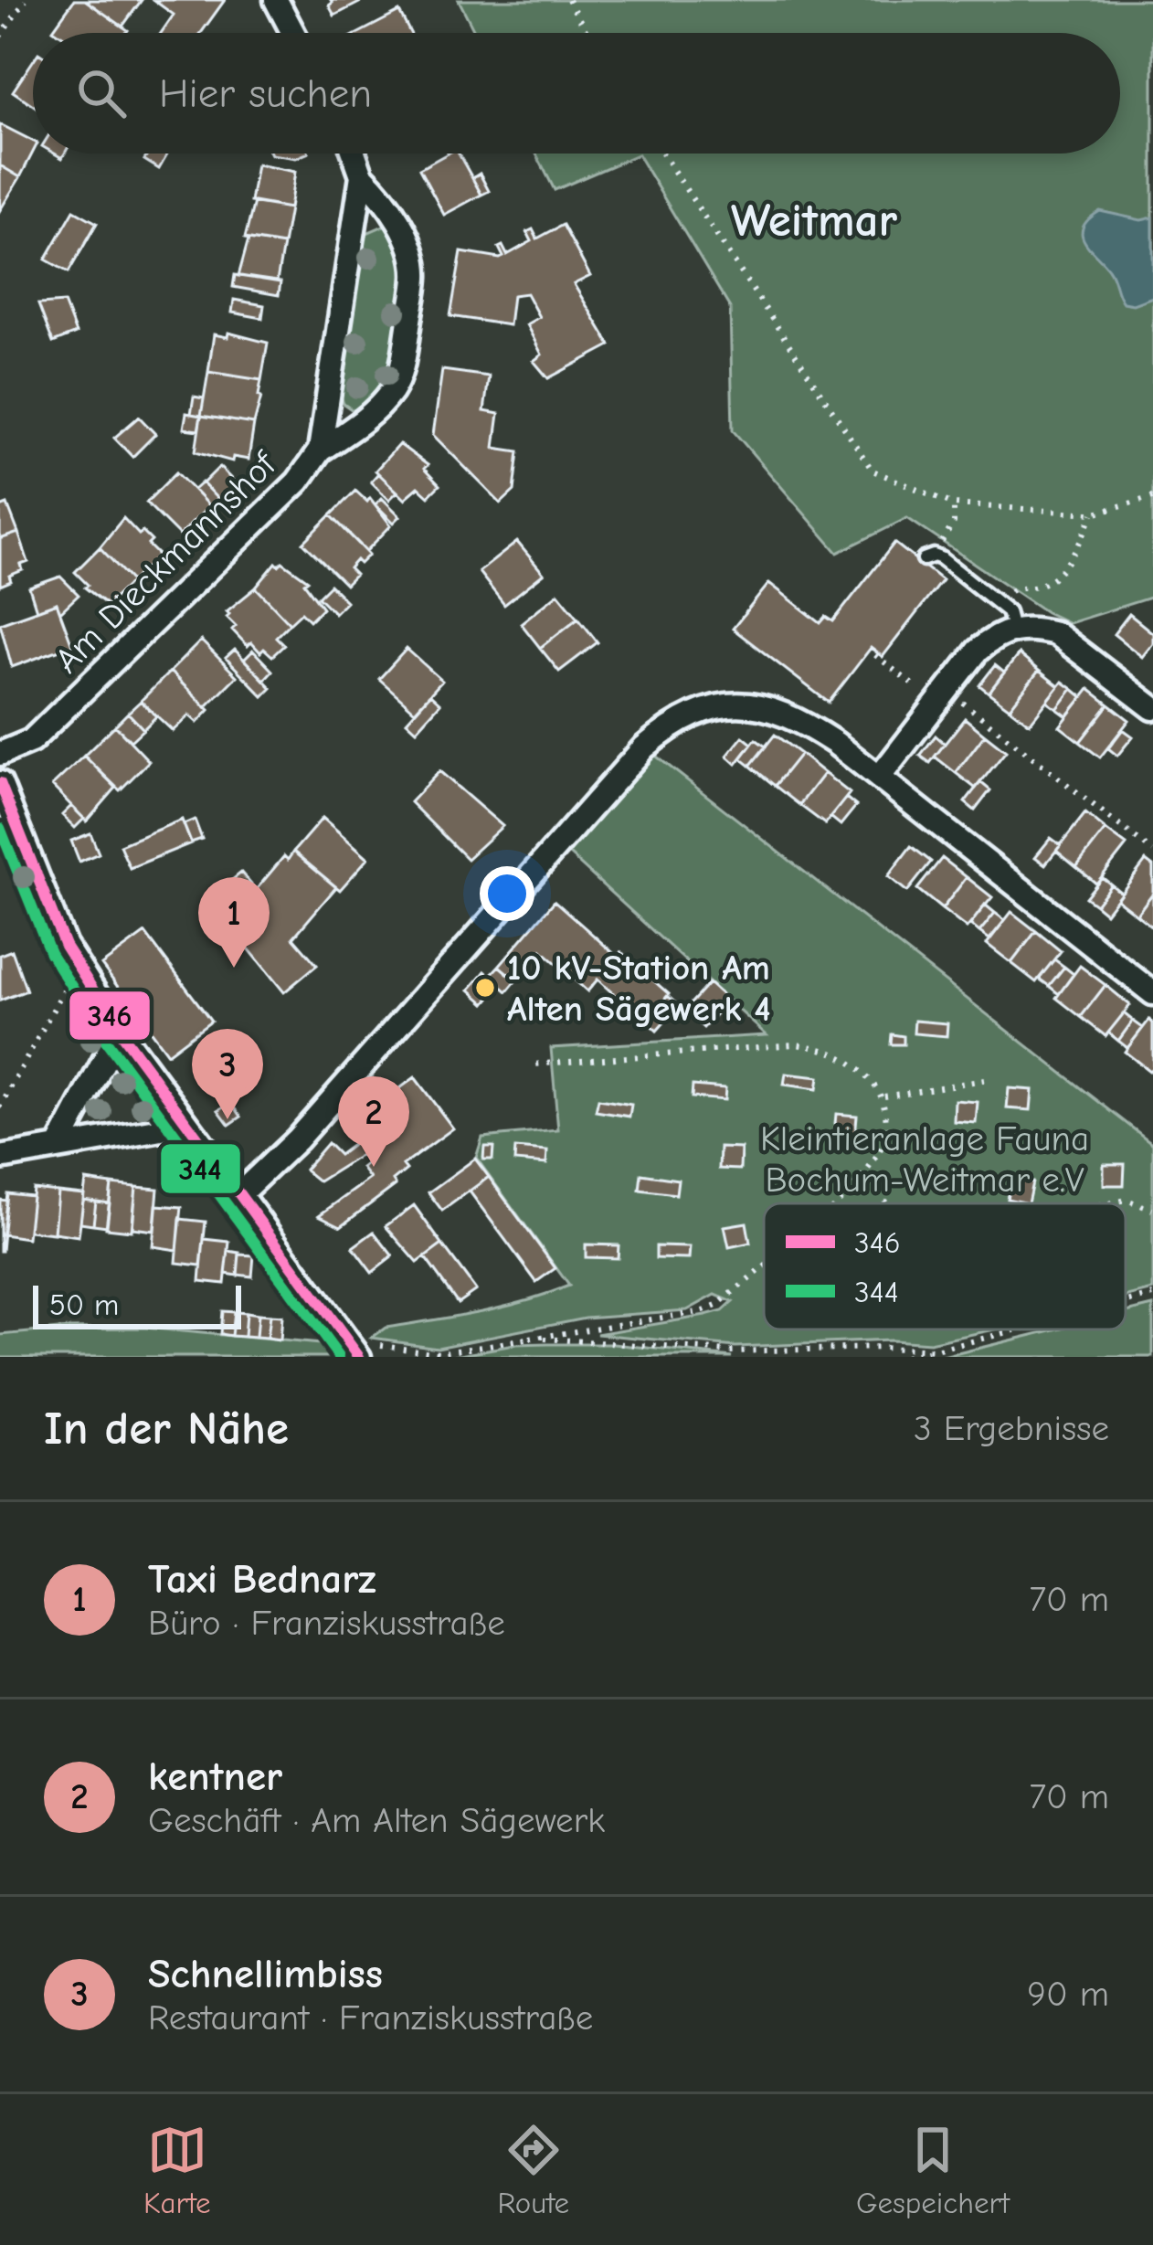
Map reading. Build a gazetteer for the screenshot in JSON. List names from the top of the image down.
{
  "streets": {
    "street": ["Am Dieckmannshof"]
  },
  "districts": ["Weitmar"],
  "parks": ["Kleintieranlage Fauna Bochum-Weitmar e.V"],
  "places": ["10 kV-Station Am Alten Sägewerk 4"],
  "lines": ["transit line 346", "transit line 344"],
  "legend": ["346", "344"],
  "scale_bar": "50 m",
  "page": {
    "search": "Hier suchen",
    "pins": ["1", "3", "2"],
    "scale": "50 m",
    "heading": ["In der Nähe", "3 Ergebnisse"],
    "list": [
      {
        "mark": "1",
        "name": "Taxi Bednarz",
        "note": "Büro · Franziskusstraße",
        "value": "70 m"
      },
      {
        "mark": "2",
        "name": "kentner",
        "note": "Geschäft · Am Alten Sägewerk",
        "value": "70 m"
      },
      {
        "mark": "3",
        "name": "Schnellimbiss",
        "note": "Restaurant · Franziskusstraße",
        "value": "90 m"
      }
    ],
    "nav": ["Karte", "Route", "Gespeichert"]
  }
}
